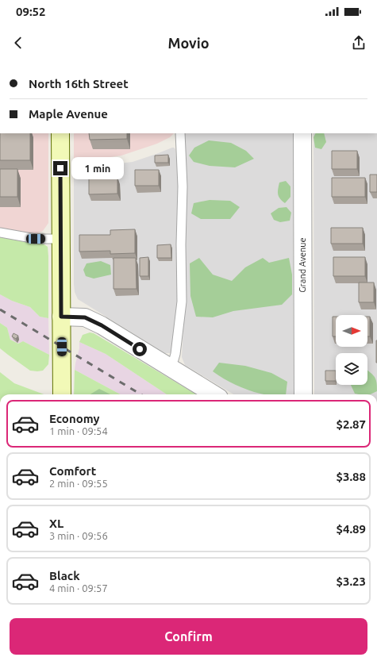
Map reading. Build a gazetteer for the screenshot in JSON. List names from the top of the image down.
{
  "streets": {
    "street": ["Grand Avenue"]
  },
  "north": "right",
  "page": {
    "status": "09:52",
    "header": "Movio",
    "banner": ["North 16th Street", "Maple Avenue"],
    "bubble": "1 min",
    "list": [
      {
        "name": "Economy",
        "note": "1 min · 09:54",
        "value": "$2.87"
      },
      {
        "name": "Comfort",
        "note": "2 min · 09:55",
        "value": "$3.88"
      },
      {
        "name": "XL",
        "note": "3 min · 09:56",
        "value": "$4.89"
      },
      {
        "name": "Black",
        "note": "4 min · 09:57",
        "value": "$3.23"
      }
    ],
    "buttons": "Confirm"
  }
}
